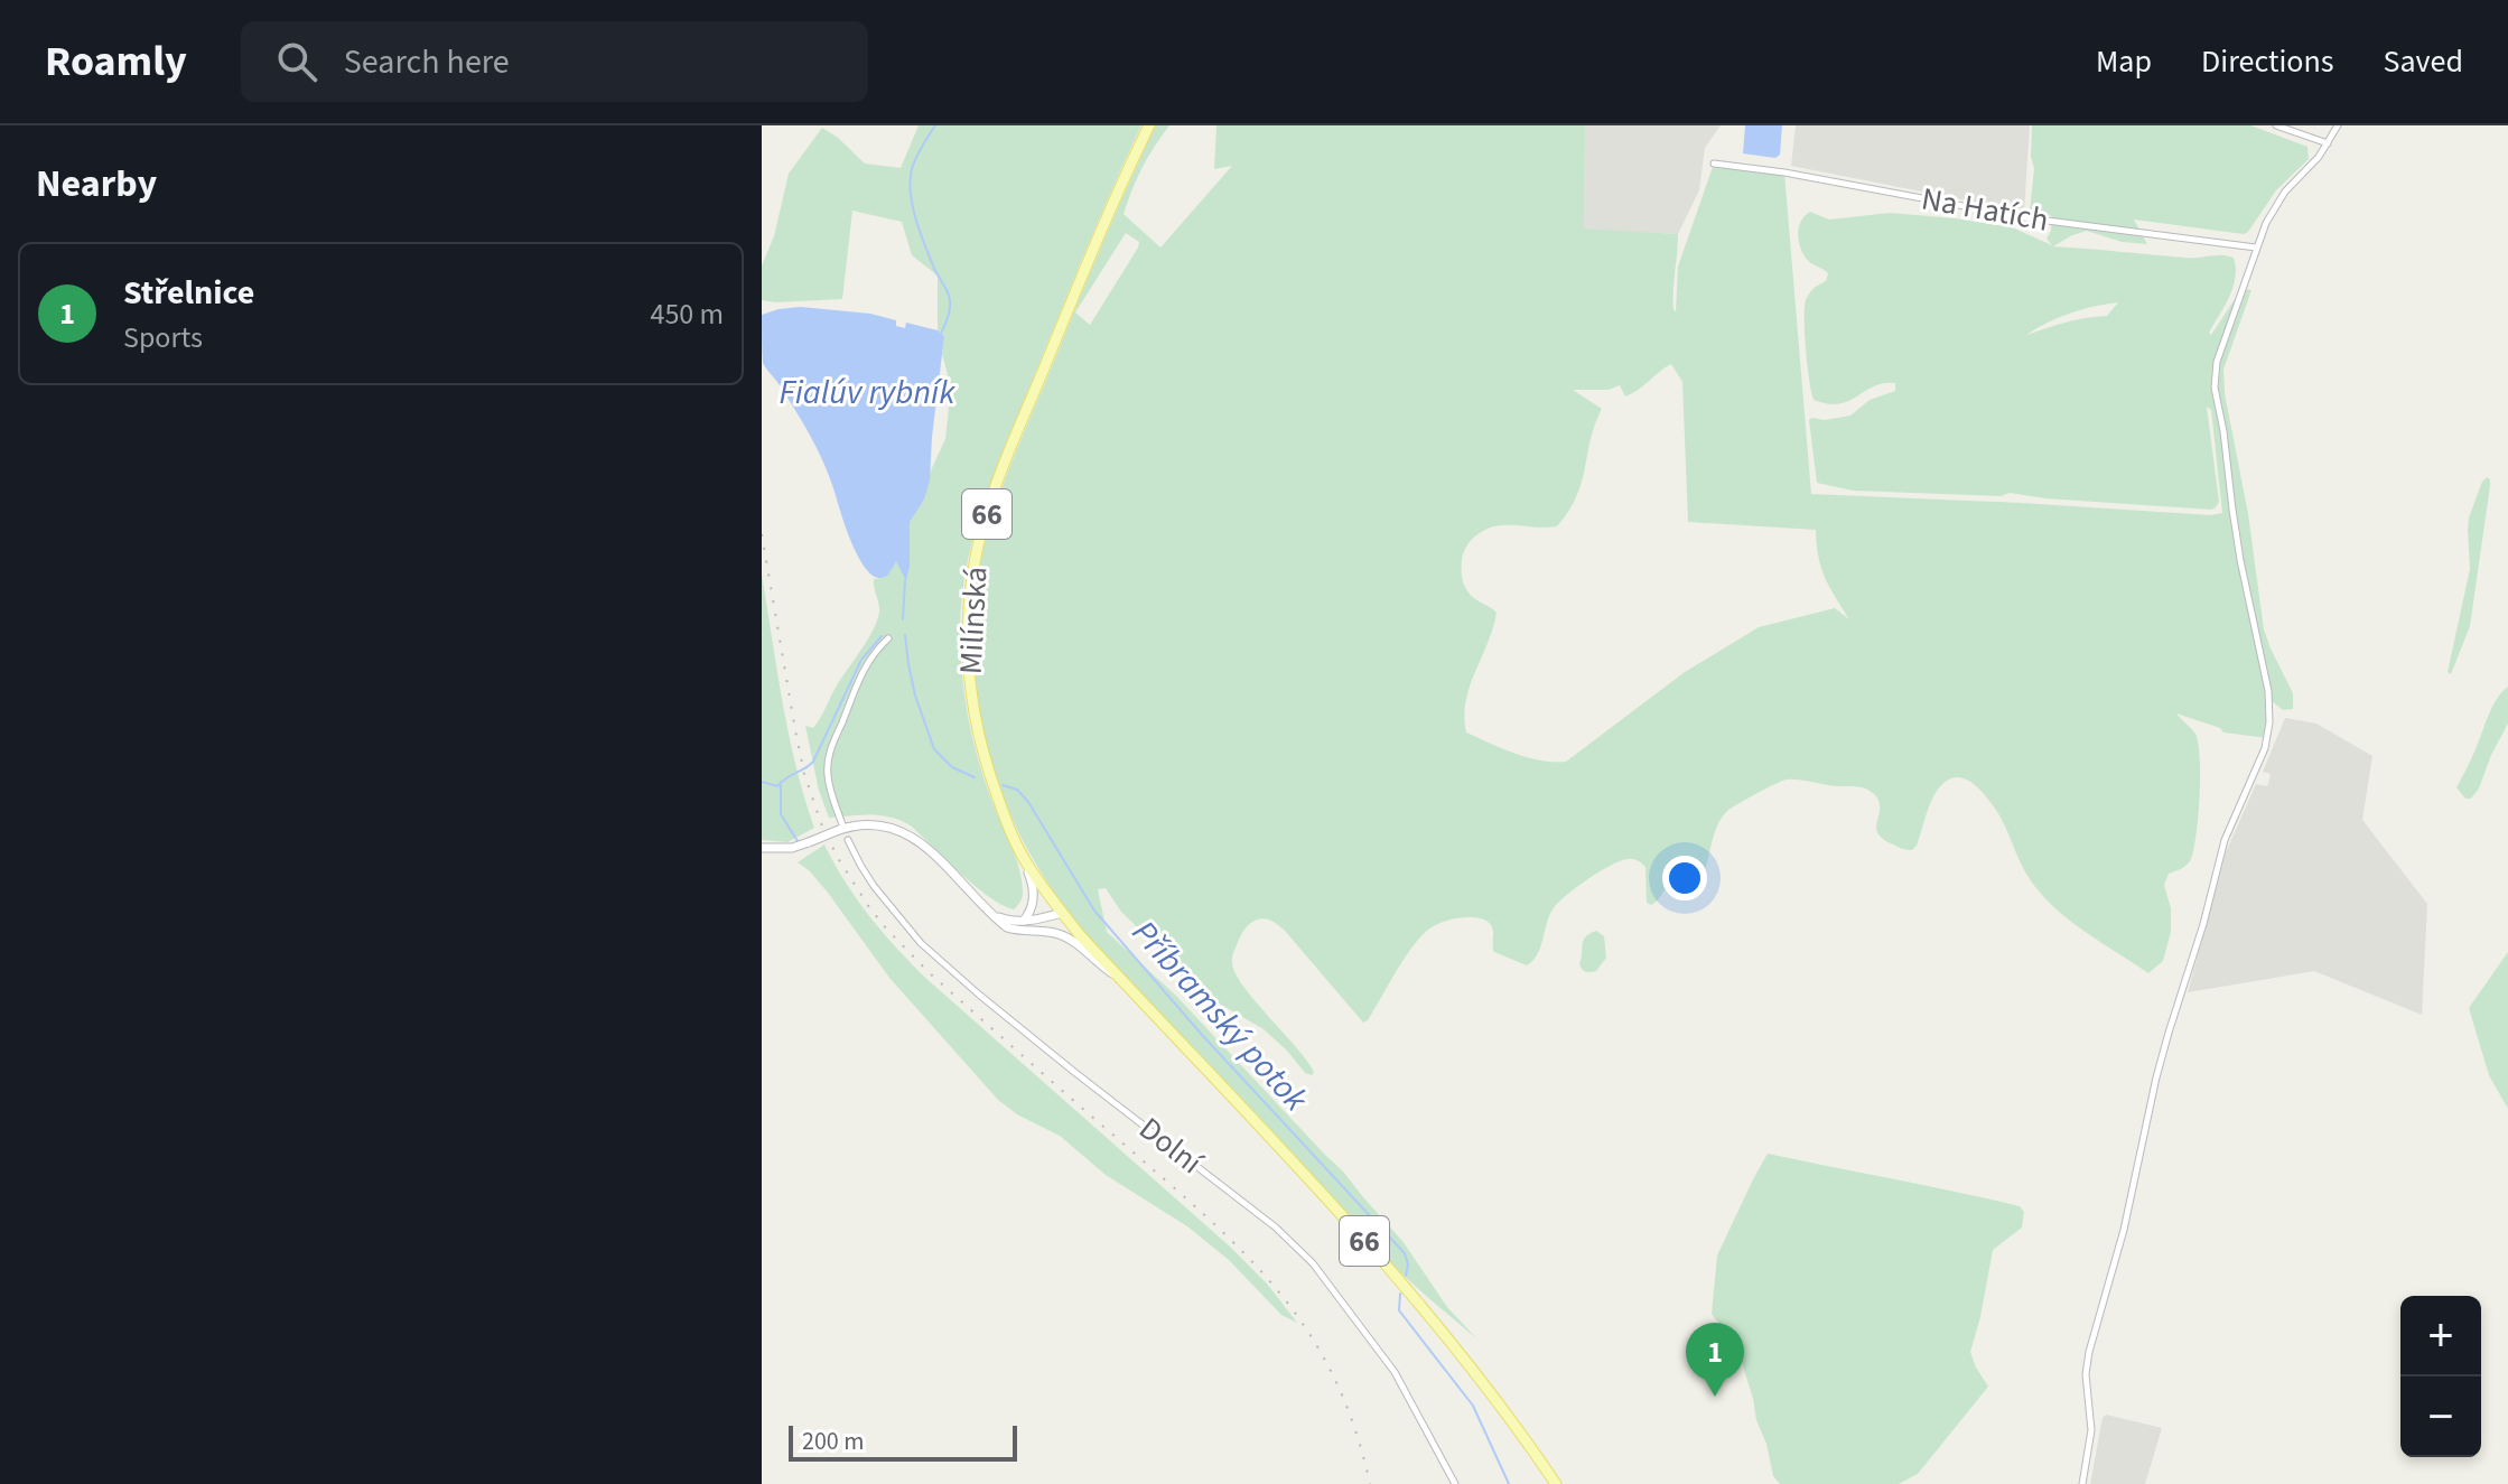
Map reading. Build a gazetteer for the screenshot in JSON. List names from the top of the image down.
{
  "streets": {
    "main road": ["66", "Milínská"],
    "street": ["Na Hatích", "Dolní"]
  },
  "crossings": [
    ["66", "Milínská"]
  ],
  "water": ["Fialúv rybník", "Příbramský potok"],
  "scale_bar": "200 m",
  "page": {
    "header": "Roamly",
    "search": "Search here",
    "nav": ["Map", "Directions", "Saved"],
    "heading": "Nearby",
    "list": [
      {
        "mark": "1",
        "name": "Střelnice",
        "note": "Sports",
        "value": "450 m"
      }
    ],
    "map_buttons": ["+", "−"],
    "pins": "1",
    "scale": "200 m"
  }
}
